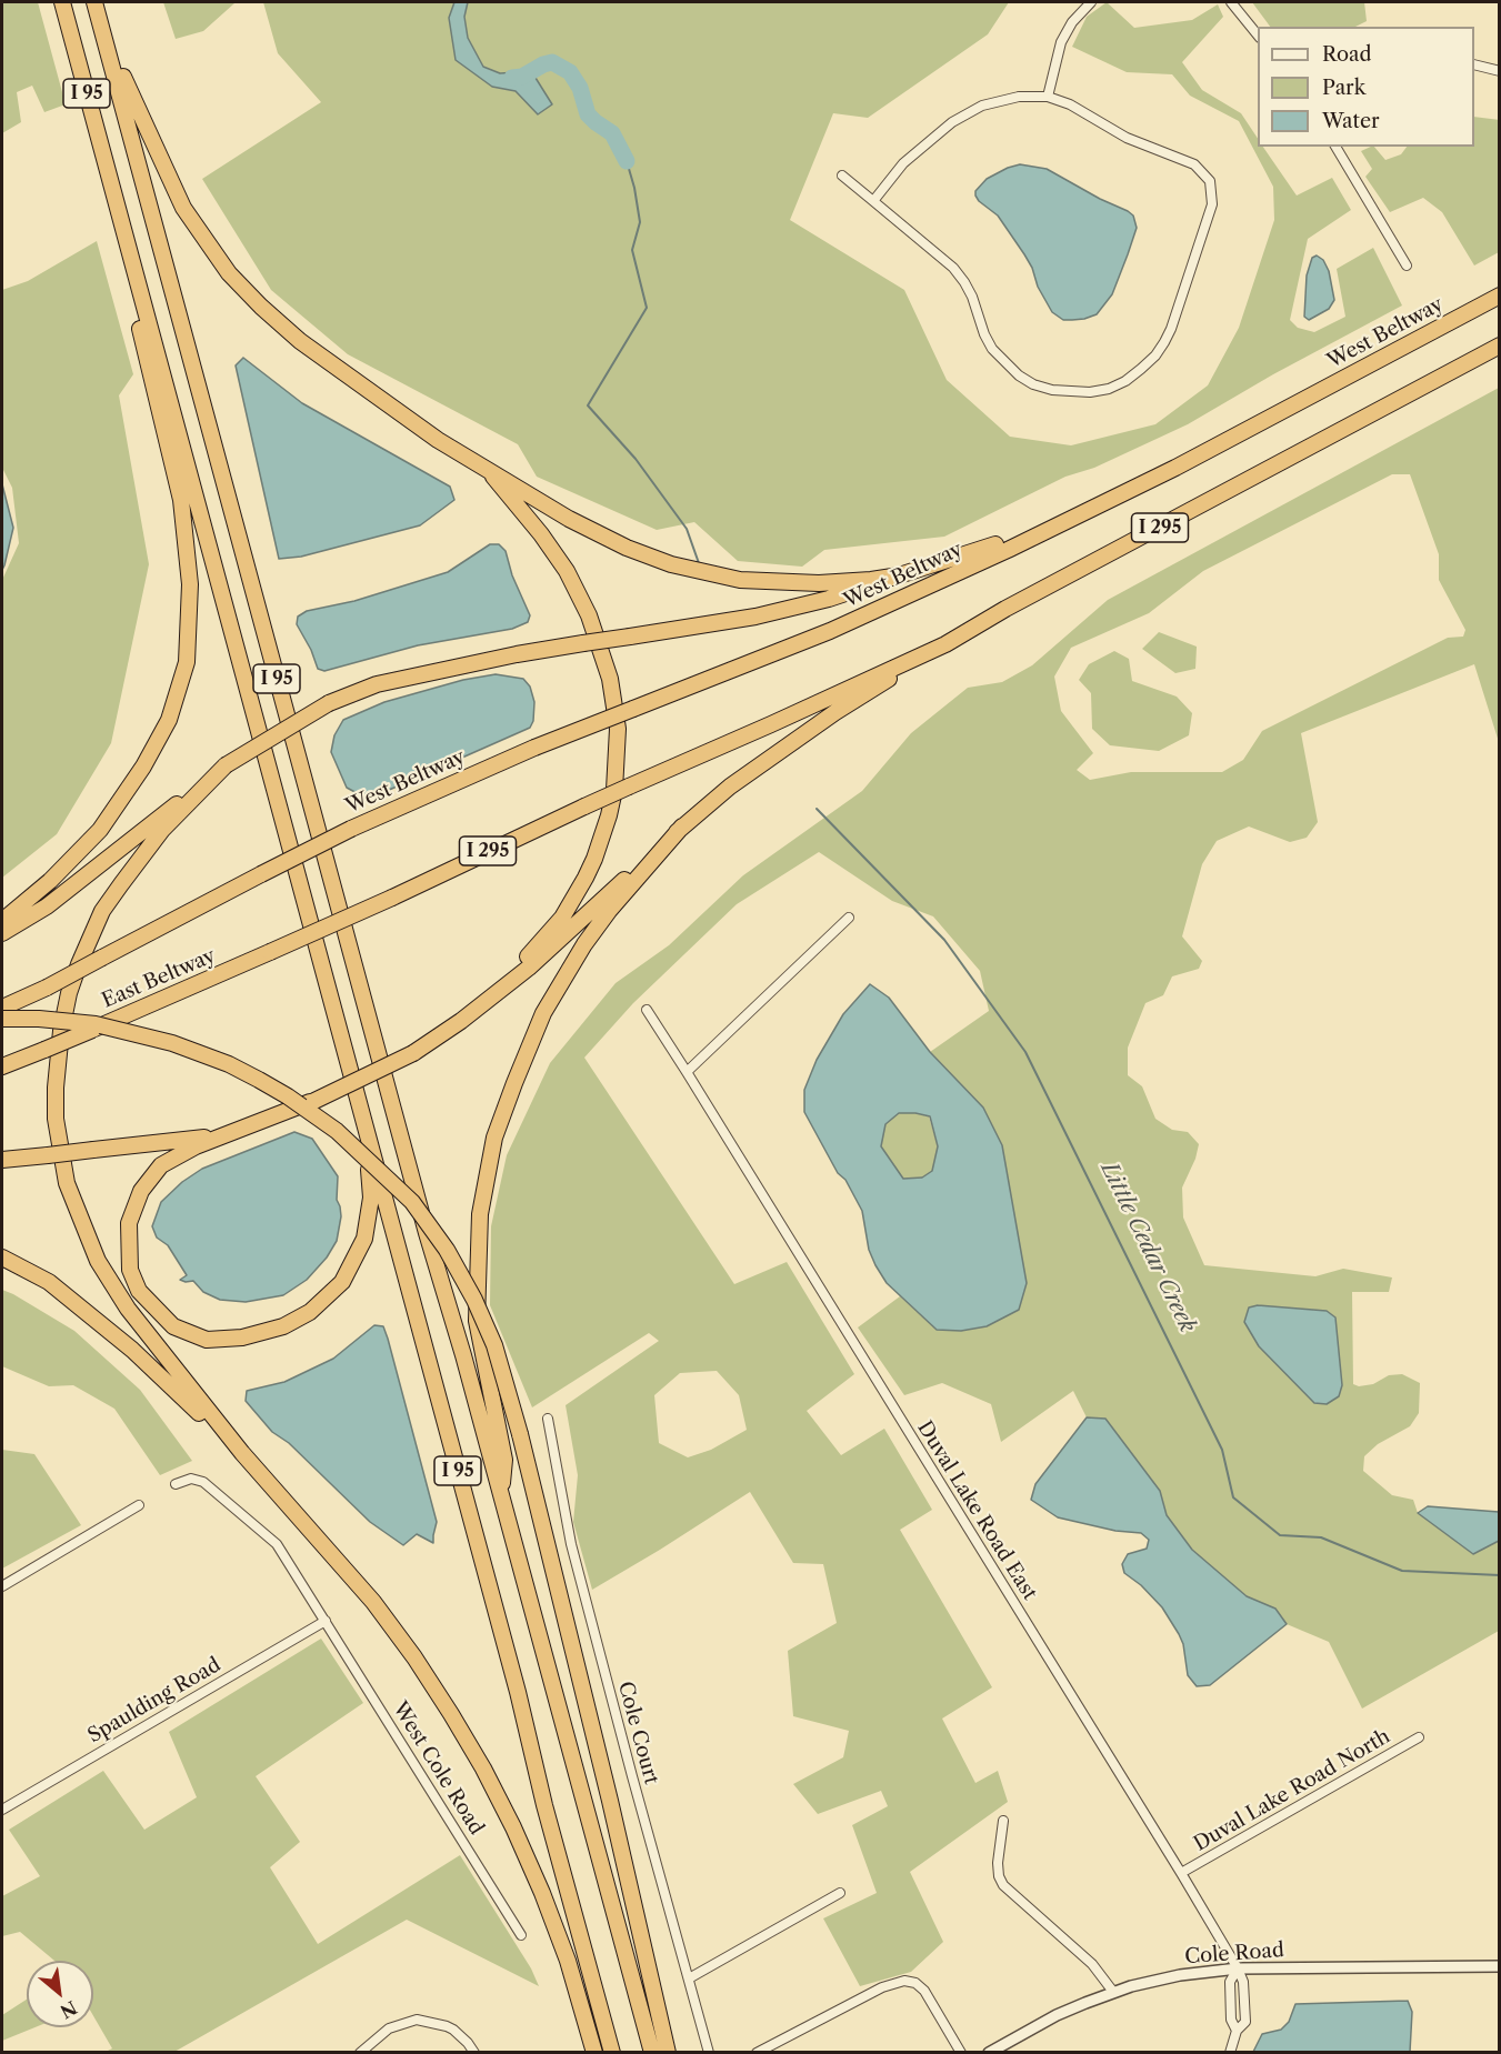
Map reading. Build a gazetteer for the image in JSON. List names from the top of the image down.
{
  "streets": {
    "highway": [
      "I 95",
      "West Beltway",
      "I 295",
      "East Beltway"
    ],
    "street": [
      "Duval Lake Road East",
      "Spaulding Road",
      "Cole Court",
      "West Cole Road",
      "Duval Lake Road North",
      "Cole Road"
    ]
  },
  "crossings": [
    ["West Beltway", "East Beltway"],
    ["I 295", "East Beltway"],
    ["Duval Lake Road East", "Duval Lake Road North"],
    ["Duval Lake Road East", "Cole Road"],
    ["Spaulding Road", "West Cole Road"]
  ],
  "water": ["Little Cedar Creek"],
  "legend": ["Road", "Park", "Water"],
  "north": "bottom right"
}
